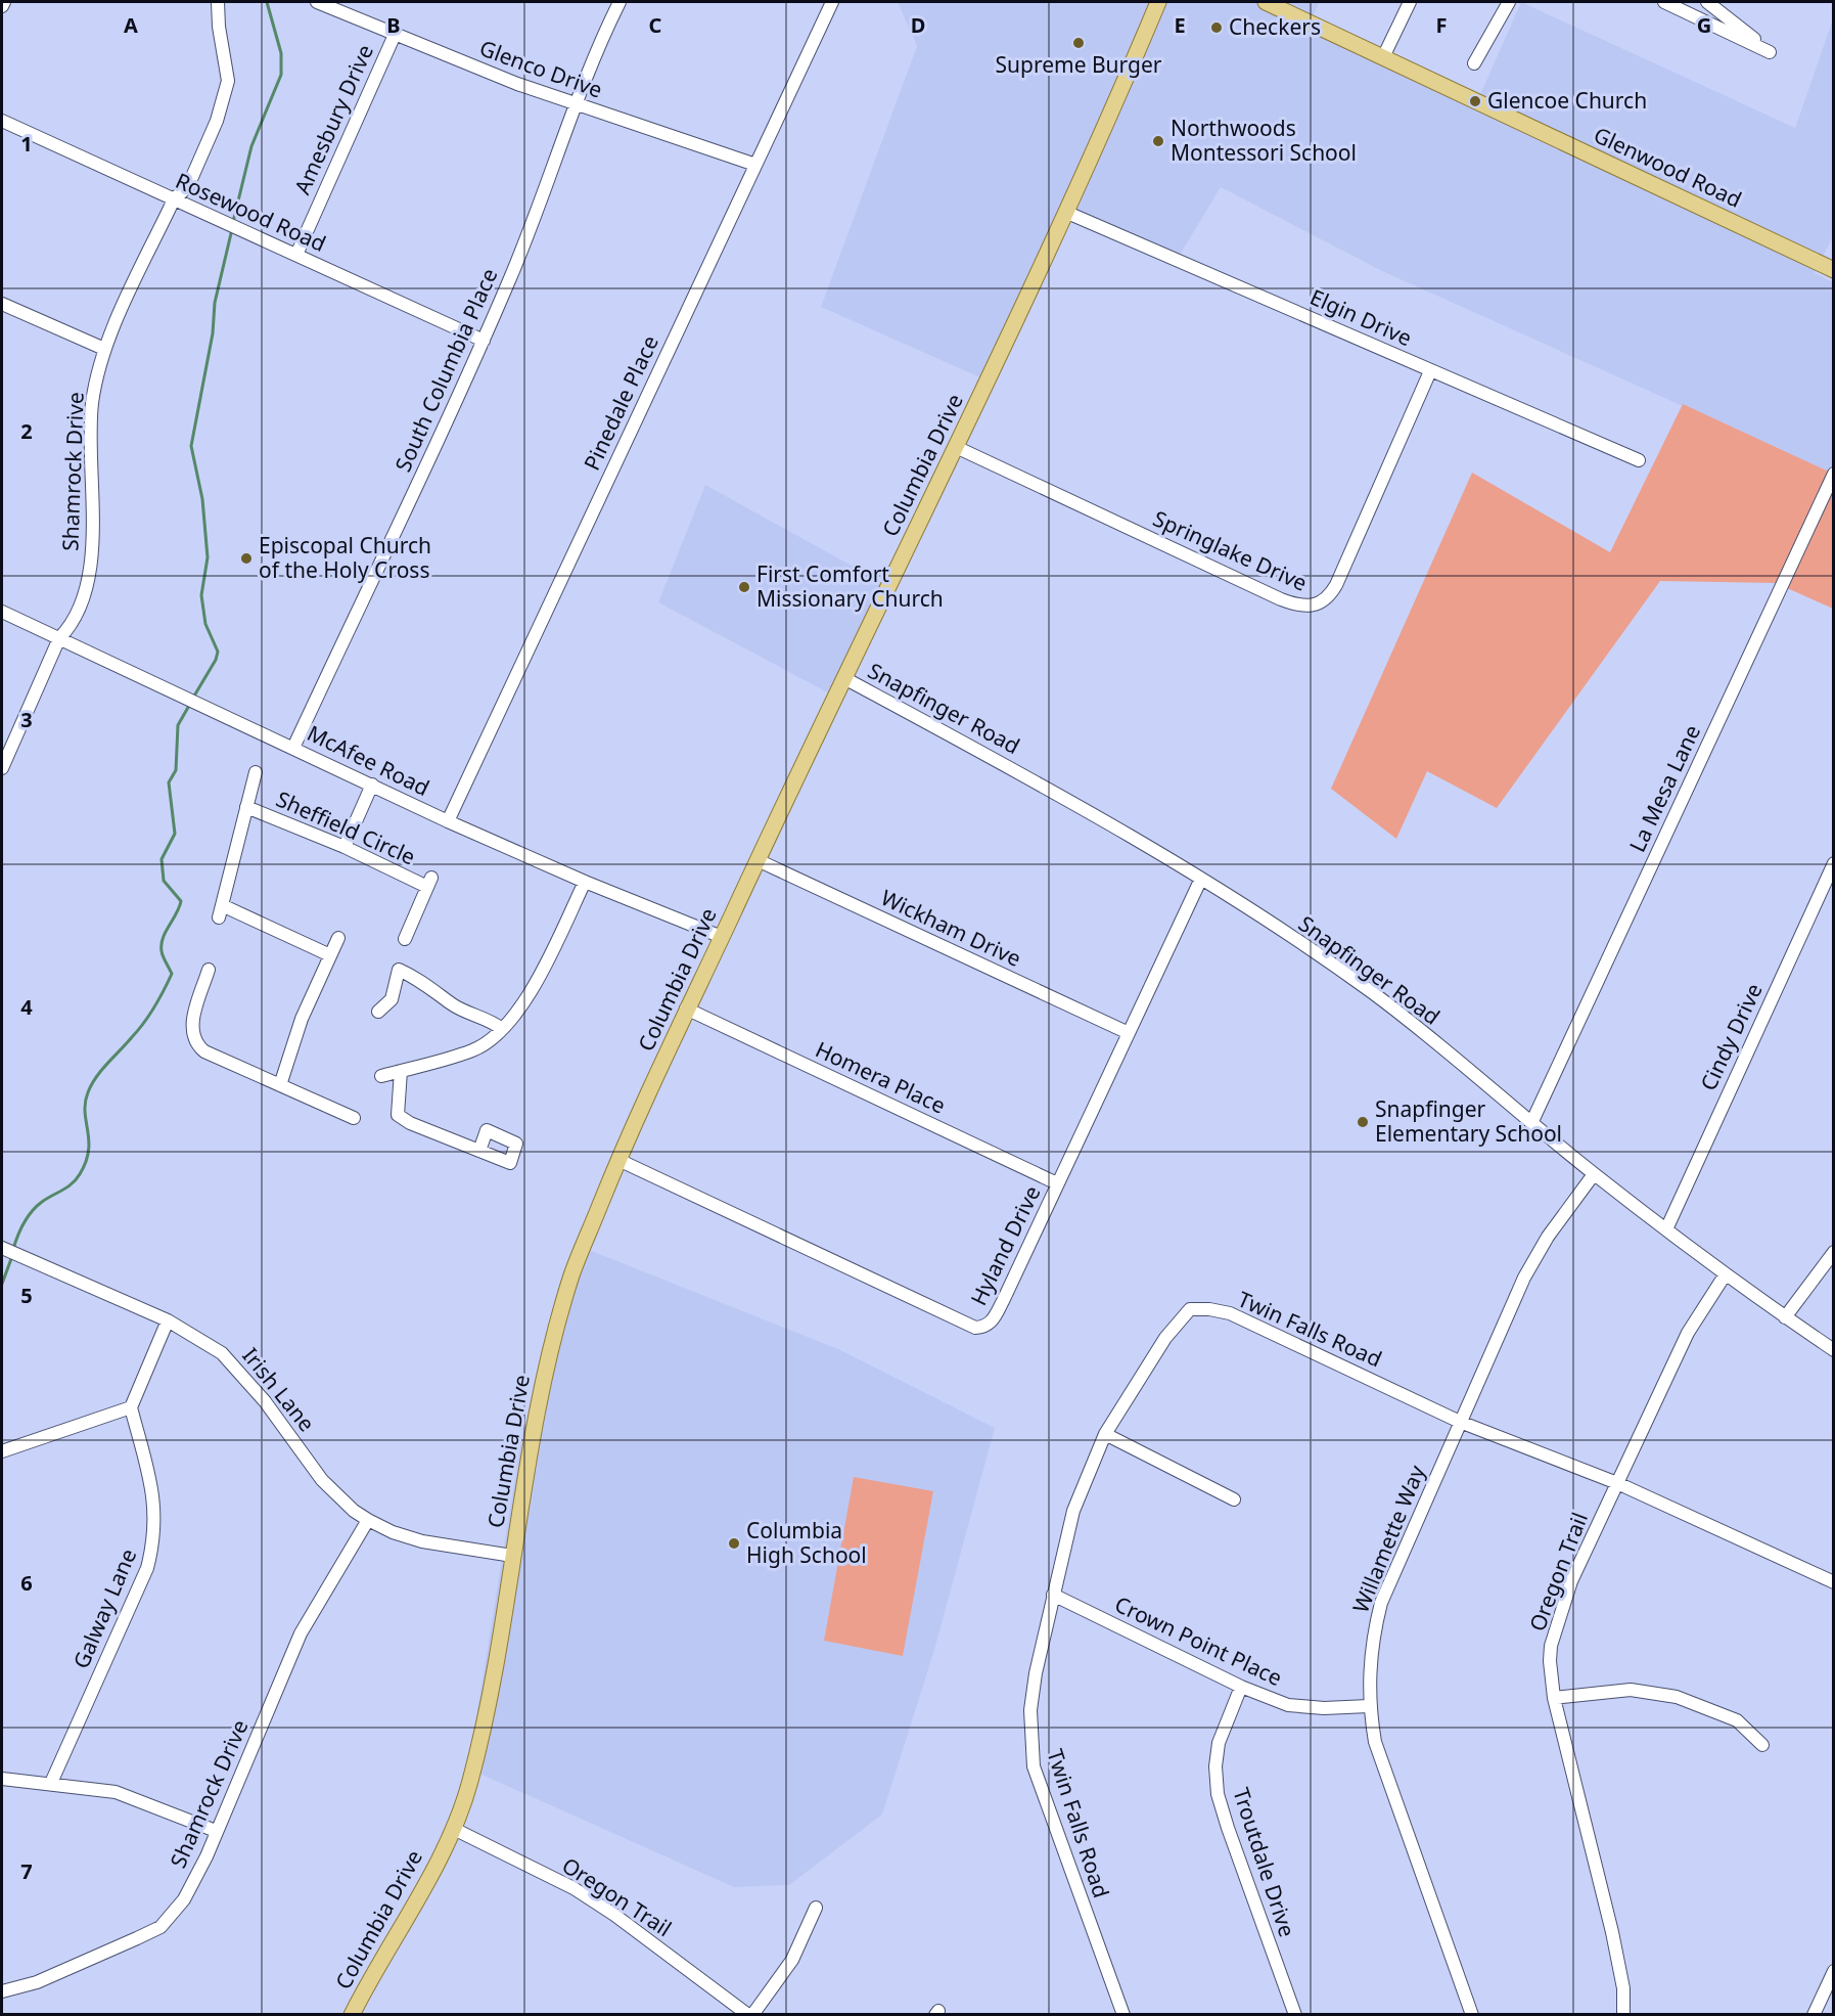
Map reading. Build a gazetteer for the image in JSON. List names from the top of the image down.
{
  "streets": {
    "main road": ["Glenwood Road", "Columbia Drive"],
    "street": [
      "Glenco Drive",
      "Amesbury Drive",
      "Rosewood Road",
      "Elgin Drive",
      "South Columbia Place",
      "Pinedale Place",
      "Shamrock Drive",
      "Springlake Drive",
      "Snapfinger Road",
      "McAfee Road",
      "La Mesa Lane",
      "Sheffield Circle",
      "Wickham Drive",
      "Cindy Drive",
      "Homera Place",
      "Hyland Drive",
      "Twin Falls Road",
      "Irish Lane",
      "Willamette Way",
      "Oregon Trail",
      "Galway Lane",
      "Crown Point Place",
      "Troutdale Drive"
    ]
  },
  "crossings": [
    ["Glenco Drive", "Amesbury Drive"],
    ["Glenco Drive", "South Columbia Place"],
    ["Glenco Drive", "Pinedale Place"],
    ["Amesbury Drive", "Rosewood Road"],
    ["Rosewood Road", "South Columbia Place"],
    ["Rosewood Road", "Shamrock Drive"],
    ["Elgin Drive", "Columbia Drive"],
    ["Elgin Drive", "Springlake Drive"],
    ["South Columbia Place", "McAfee Road"],
    ["Pinedale Place", "McAfee Road"],
    ["Columbia Drive", "Springlake Drive"],
    ["Columbia Drive", "Snapfinger Road"],
    ["Columbia Drive", "McAfee Road"],
    ["Columbia Drive", "Wickham Drive"],
    ["Columbia Drive", "Homera Place"],
    ["Columbia Drive", "Hyland Drive"],
    ["Columbia Drive", "Irish Lane"],
    ["Columbia Drive", "Oregon Trail"],
    ["Shamrock Drive", "McAfee Road"],
    ["Shamrock Drive", "Irish Lane"],
    ["Snapfinger Road", "La Mesa Lane"],
    ["Snapfinger Road", "Cindy Drive"],
    ["Snapfinger Road", "Hyland Drive"],
    ["Snapfinger Road", "Willamette Way"],
    ["Snapfinger Road", "Oregon Trail"],
    ["Wickham Drive", "Hyland Drive"],
    ["Homera Place", "Hyland Drive"],
    ["Twin Falls Road", "Willamette Way"],
    ["Twin Falls Road", "Oregon Trail"],
    ["Twin Falls Road", "Crown Point Place"],
    ["Willamette Way", "Crown Point Place"],
    ["Crown Point Place", "Troutdale Drive"]
  ],
  "places": [
    "Checkers",
    "Supreme Burger",
    "Glencoe Church",
    "Northwoods Montessori School",
    "Episcopal Church of the Holy Cross",
    "First Comfort Missionary Church",
    "Snapfinger Elementary School",
    "Columbia High School"
  ],
  "grid": {
    "columns": [
      "A",
      "B",
      "C",
      "D",
      "E",
      "F",
      "G"
    ],
    "rows": [
      "1",
      "2",
      "3",
      "4",
      "5",
      "6",
      "7"
    ]
  }
}
